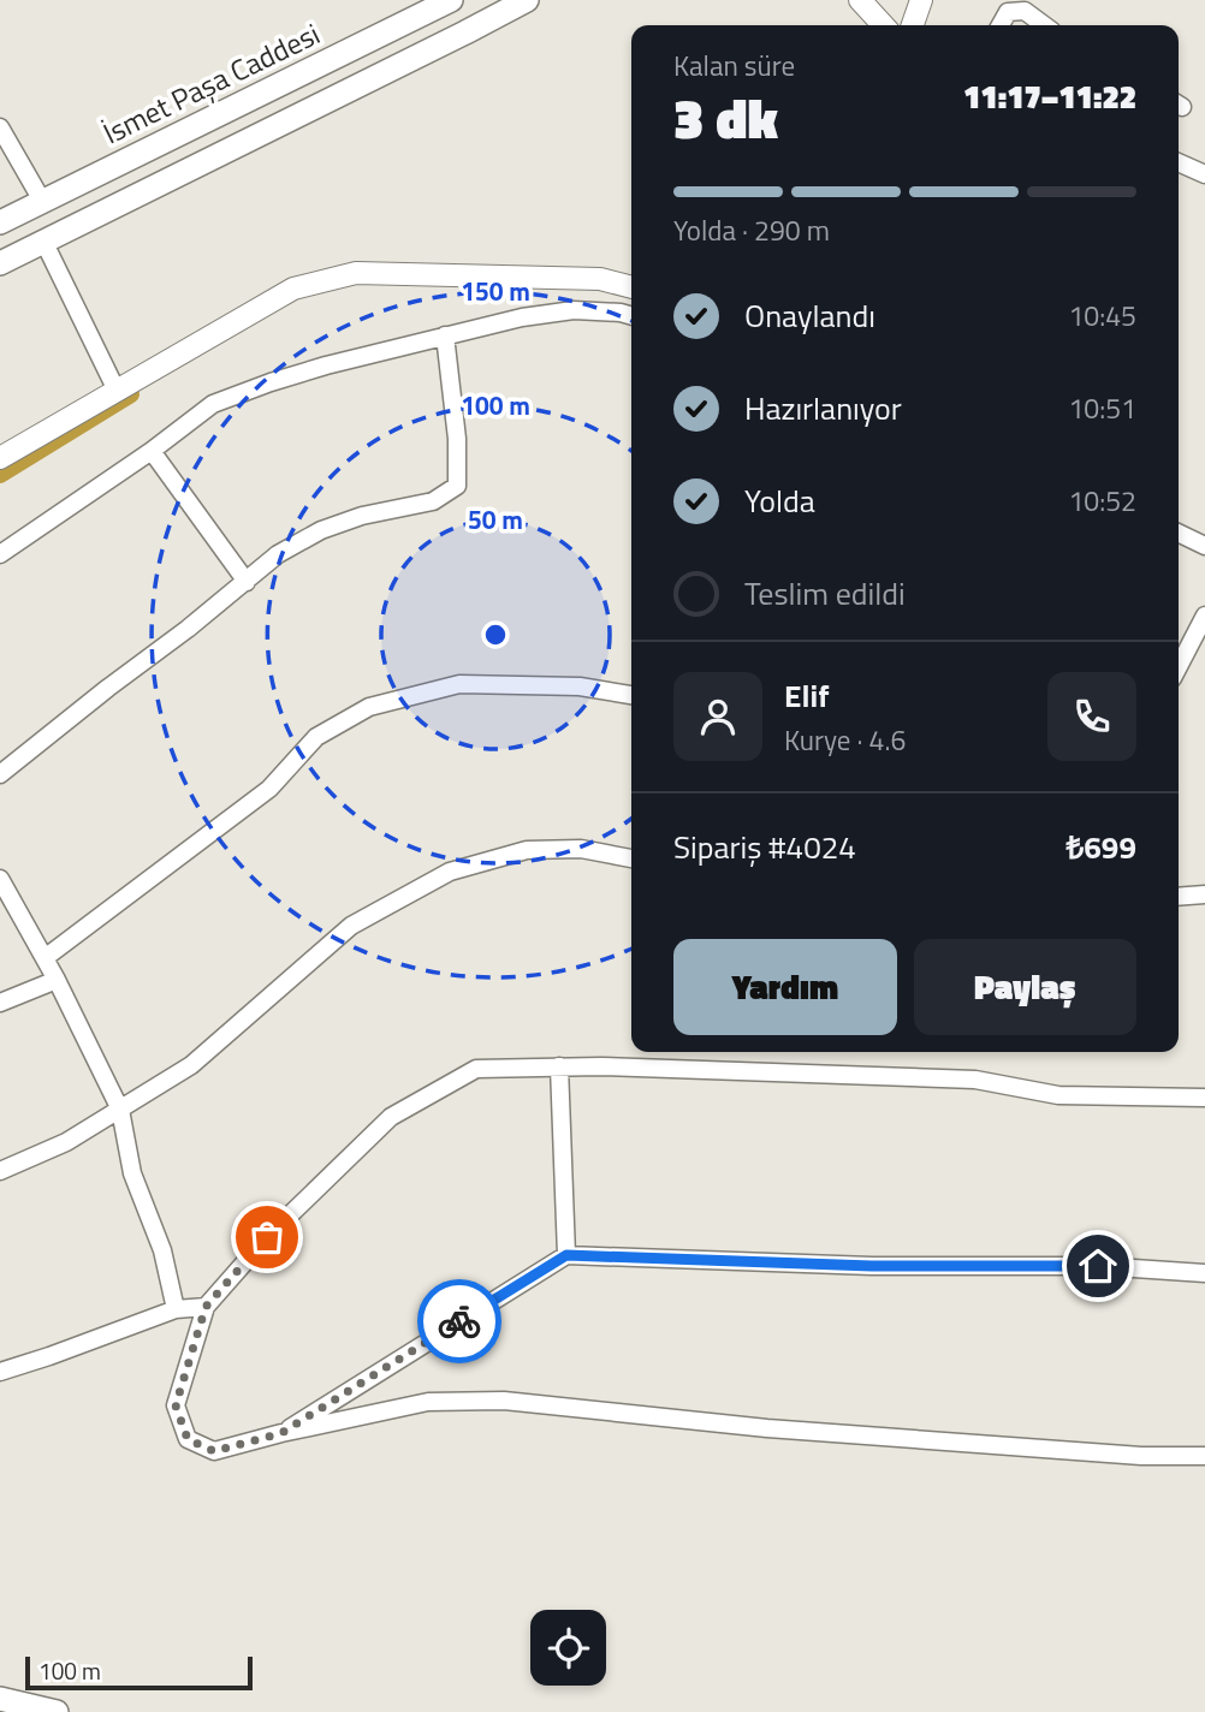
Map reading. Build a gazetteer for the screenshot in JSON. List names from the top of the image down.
{
  "streets": {
    "main road": ["İsmet Paşa Caddesi"]
  },
  "scale_bar": "100 m",
  "page": {
    "heading": ["3 dk", "Kalan süre", "11:17–11:22"],
    "panel": [
      "Elif",
      "Kurye · 4.6",
      "Sipariş #4024",
      "₺699"
    ],
    "bar": "Yolda · 290 m",
    "list": [
      ["Onaylandı", "10:45"],
      ["Hazırlanıyor", "10:51"],
      ["Yolda", "10:52"],
      "Teslim edildi"
    ],
    "buttons": ["Yardım", "Paylaş"],
    "scale": "100 m"
  },
  "rings": ["150 m", "100 m", "50 m"]
}
